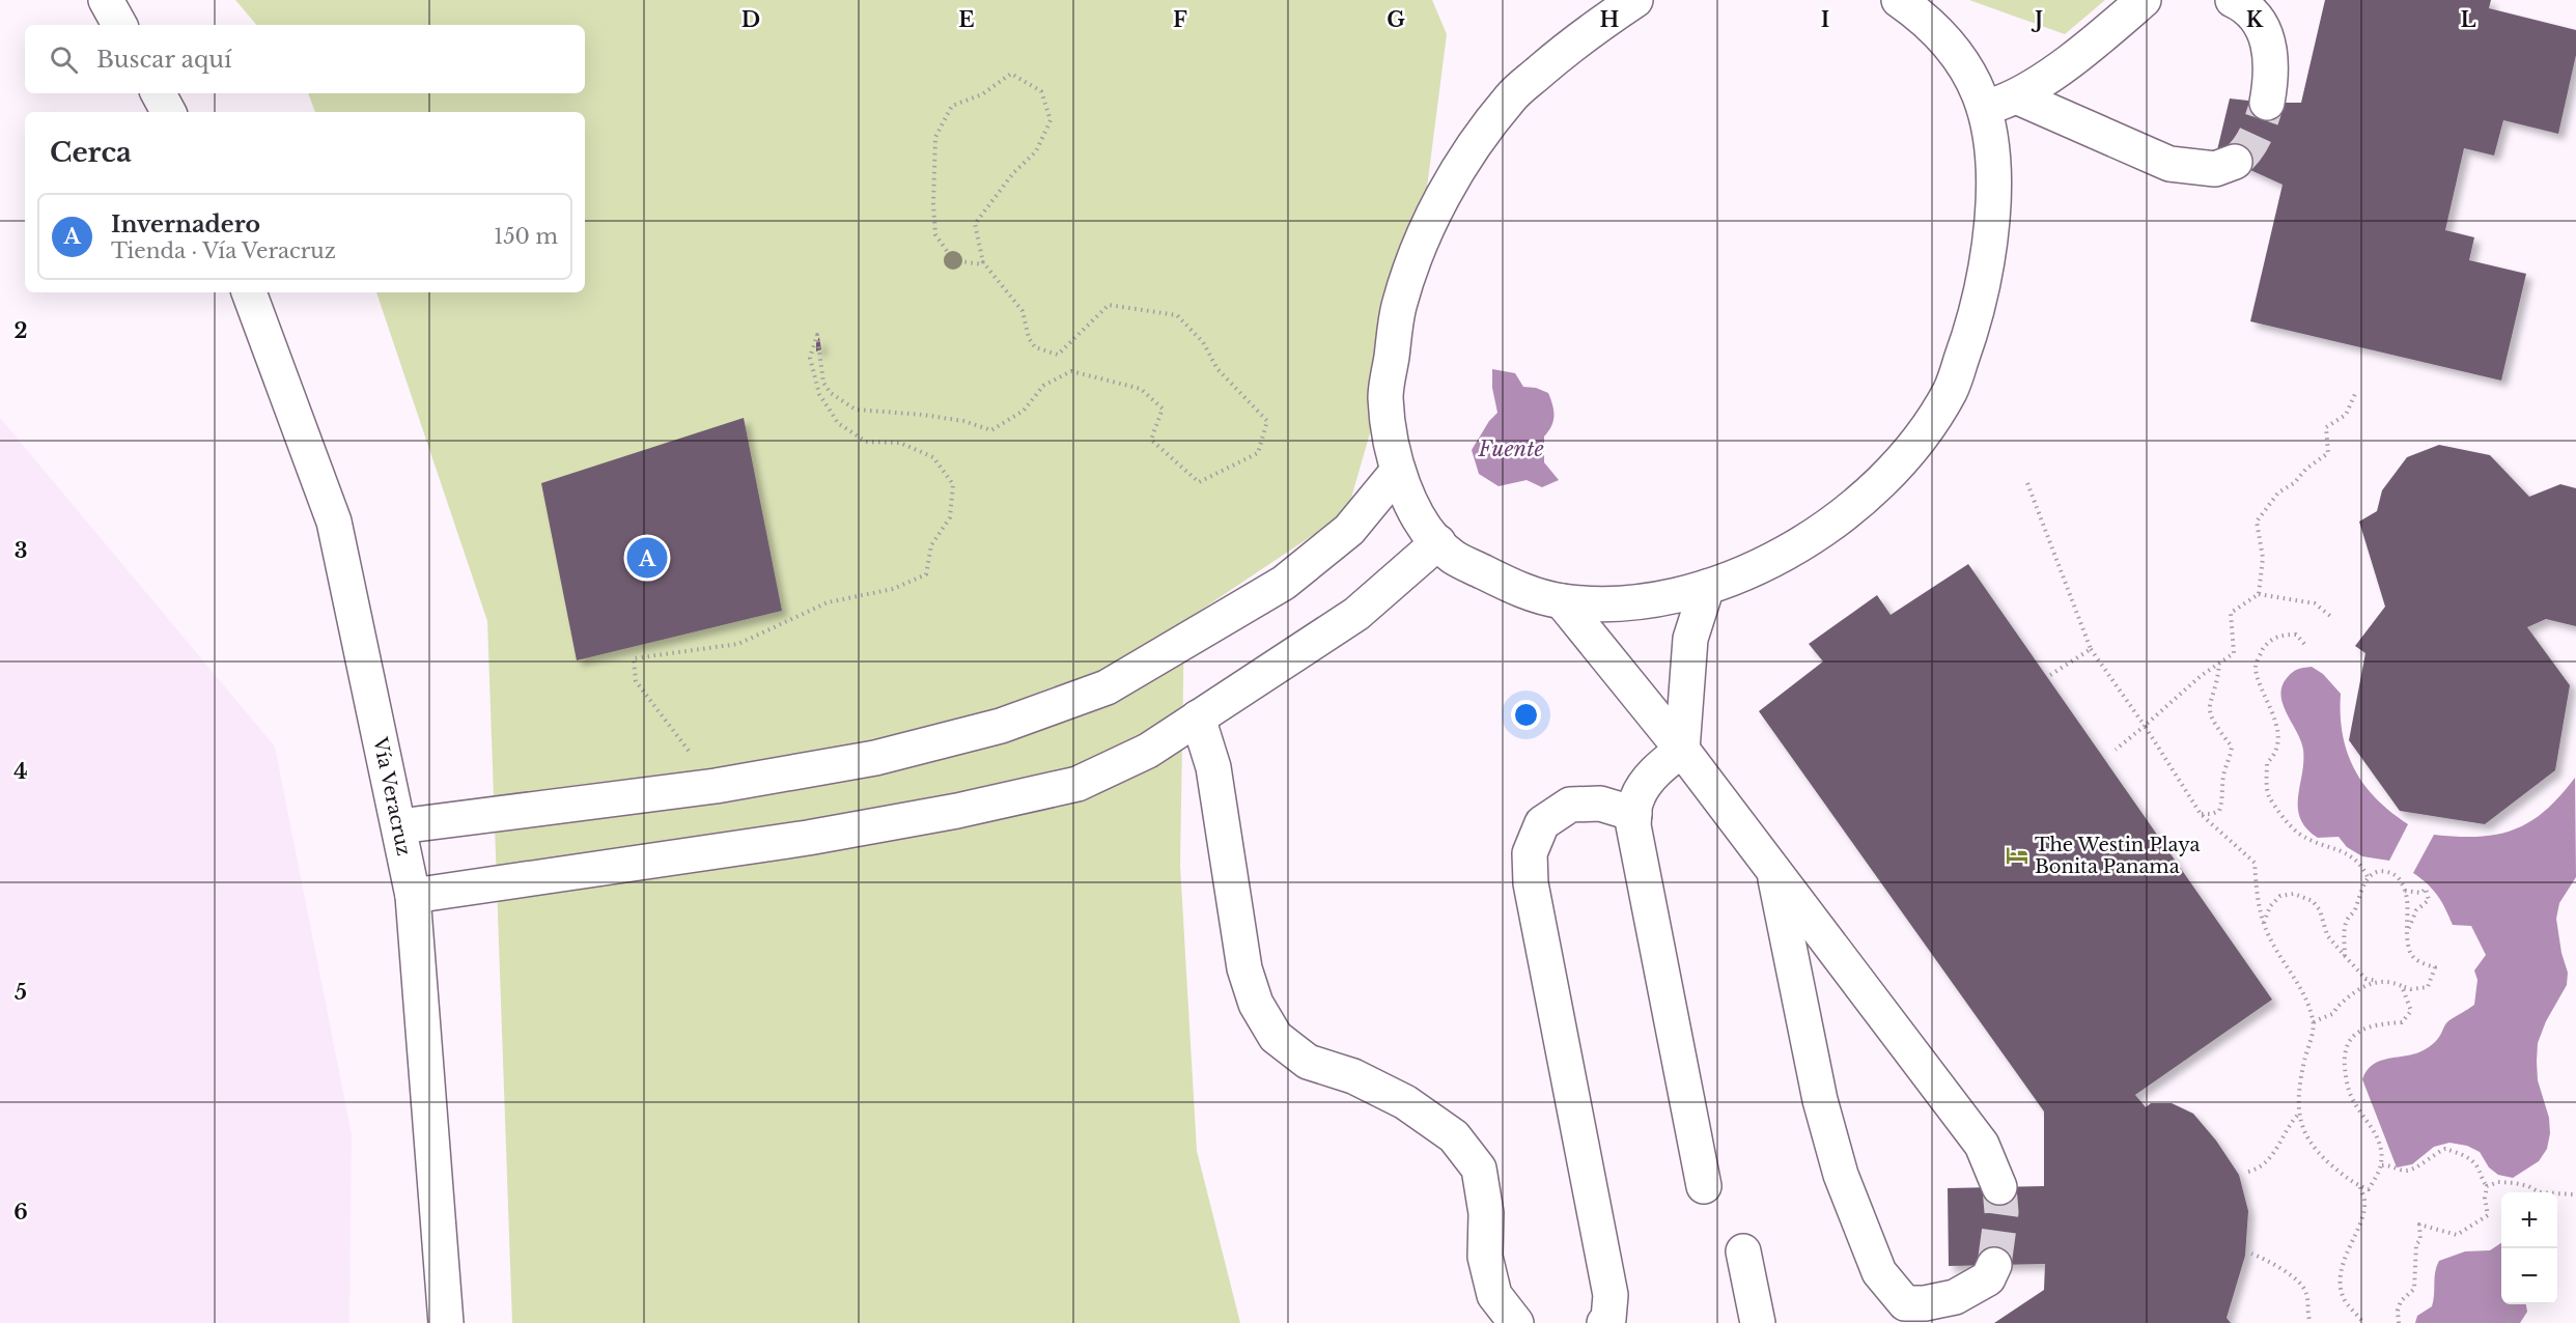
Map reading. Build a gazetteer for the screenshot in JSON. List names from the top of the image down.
{
  "streets": {
    "street": ["Vía Veracruz"]
  },
  "water": ["Fuente"],
  "places": {
    "hotel": ["The Westin Playa Bonita Panama"]
  },
  "page": {
    "search": "Buscar aquí",
    "heading": "Cerca",
    "list": [
      {
        "mark": "A",
        "name": "Invernadero",
        "note": "Tienda · Vía Veracruz",
        "value": "150 m"
      }
    ],
    "pins": "A",
    "map_buttons": ["+", "−"]
  },
  "grid": {
    "columns": [
      "D",
      "E",
      "F",
      "G",
      "H",
      "I",
      "J",
      "K",
      "L"
    ],
    "rows": [
      "2",
      "3",
      "4",
      "5",
      "6"
    ]
  }
}
